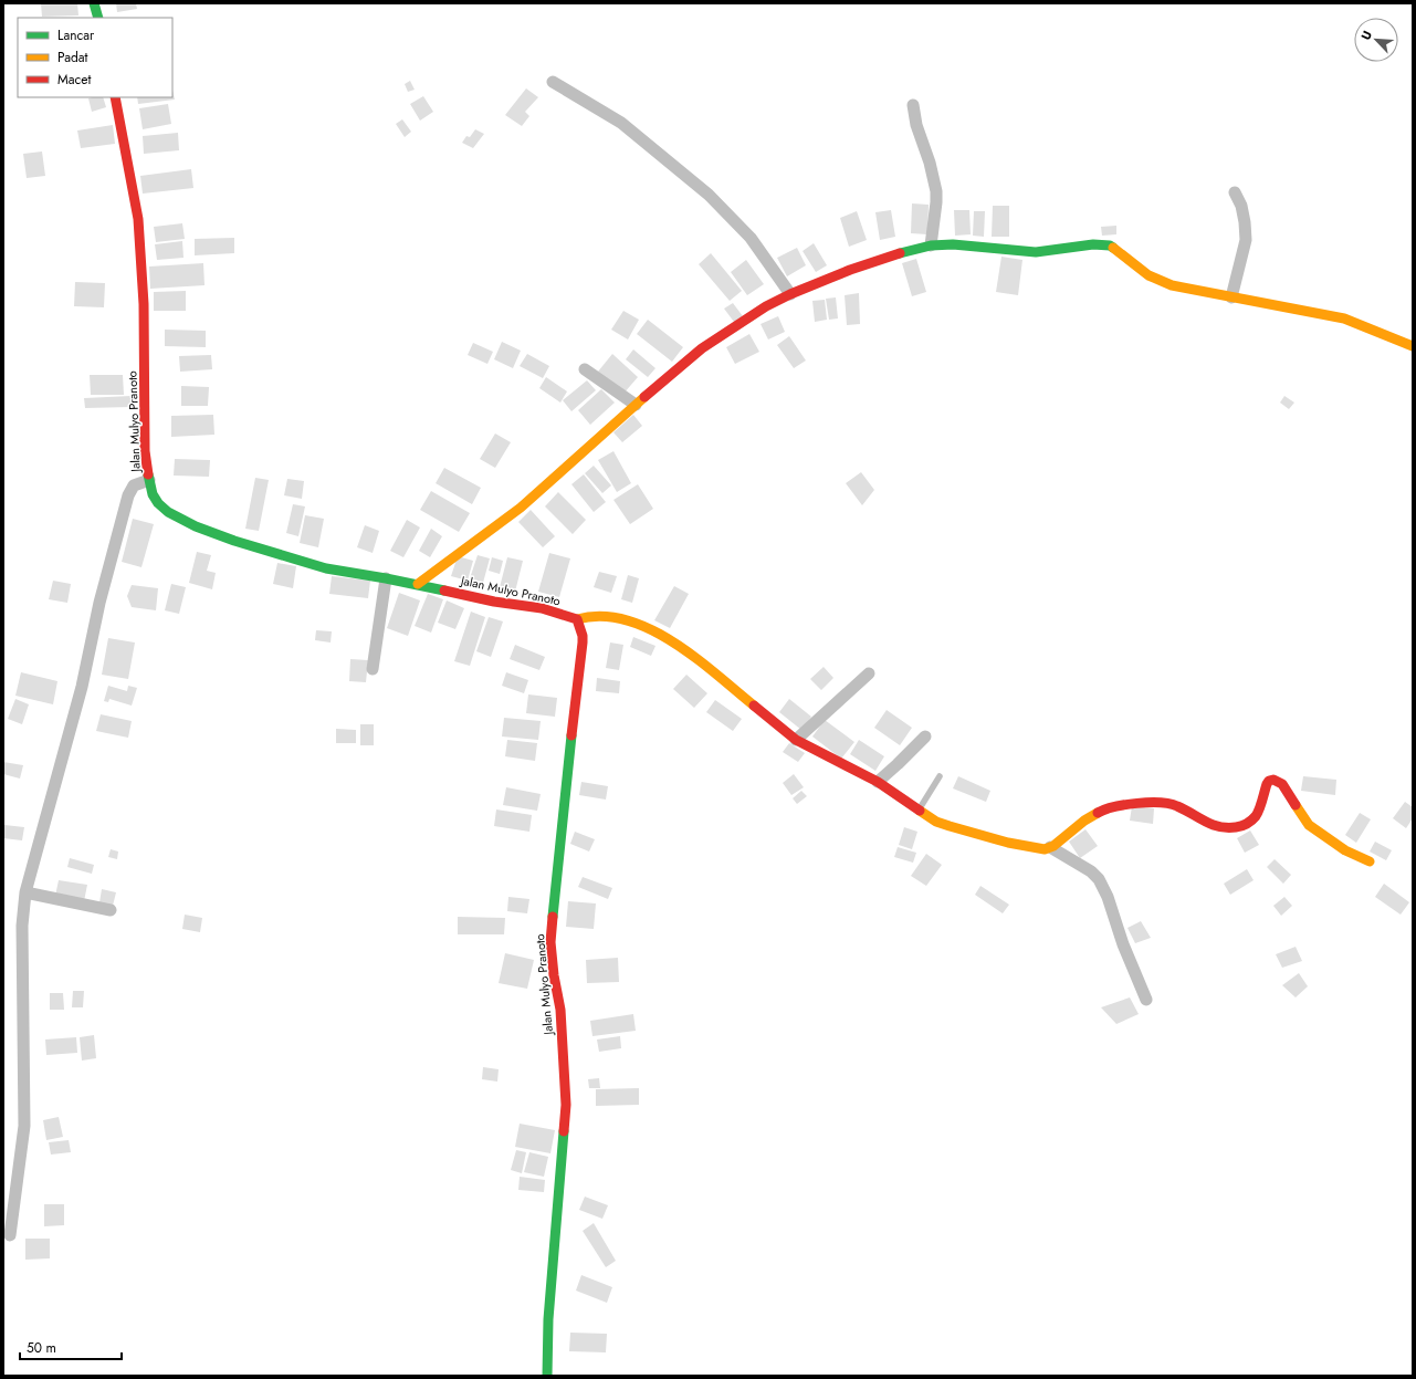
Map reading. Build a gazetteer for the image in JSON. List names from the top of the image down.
{
  "streets": {
    "street": ["Jalan Mulyo Pranoto"]
  },
  "legend": ["Lancar", "Padat", "Macet"],
  "scale_bar": "50 m",
  "north": "top left"
}
